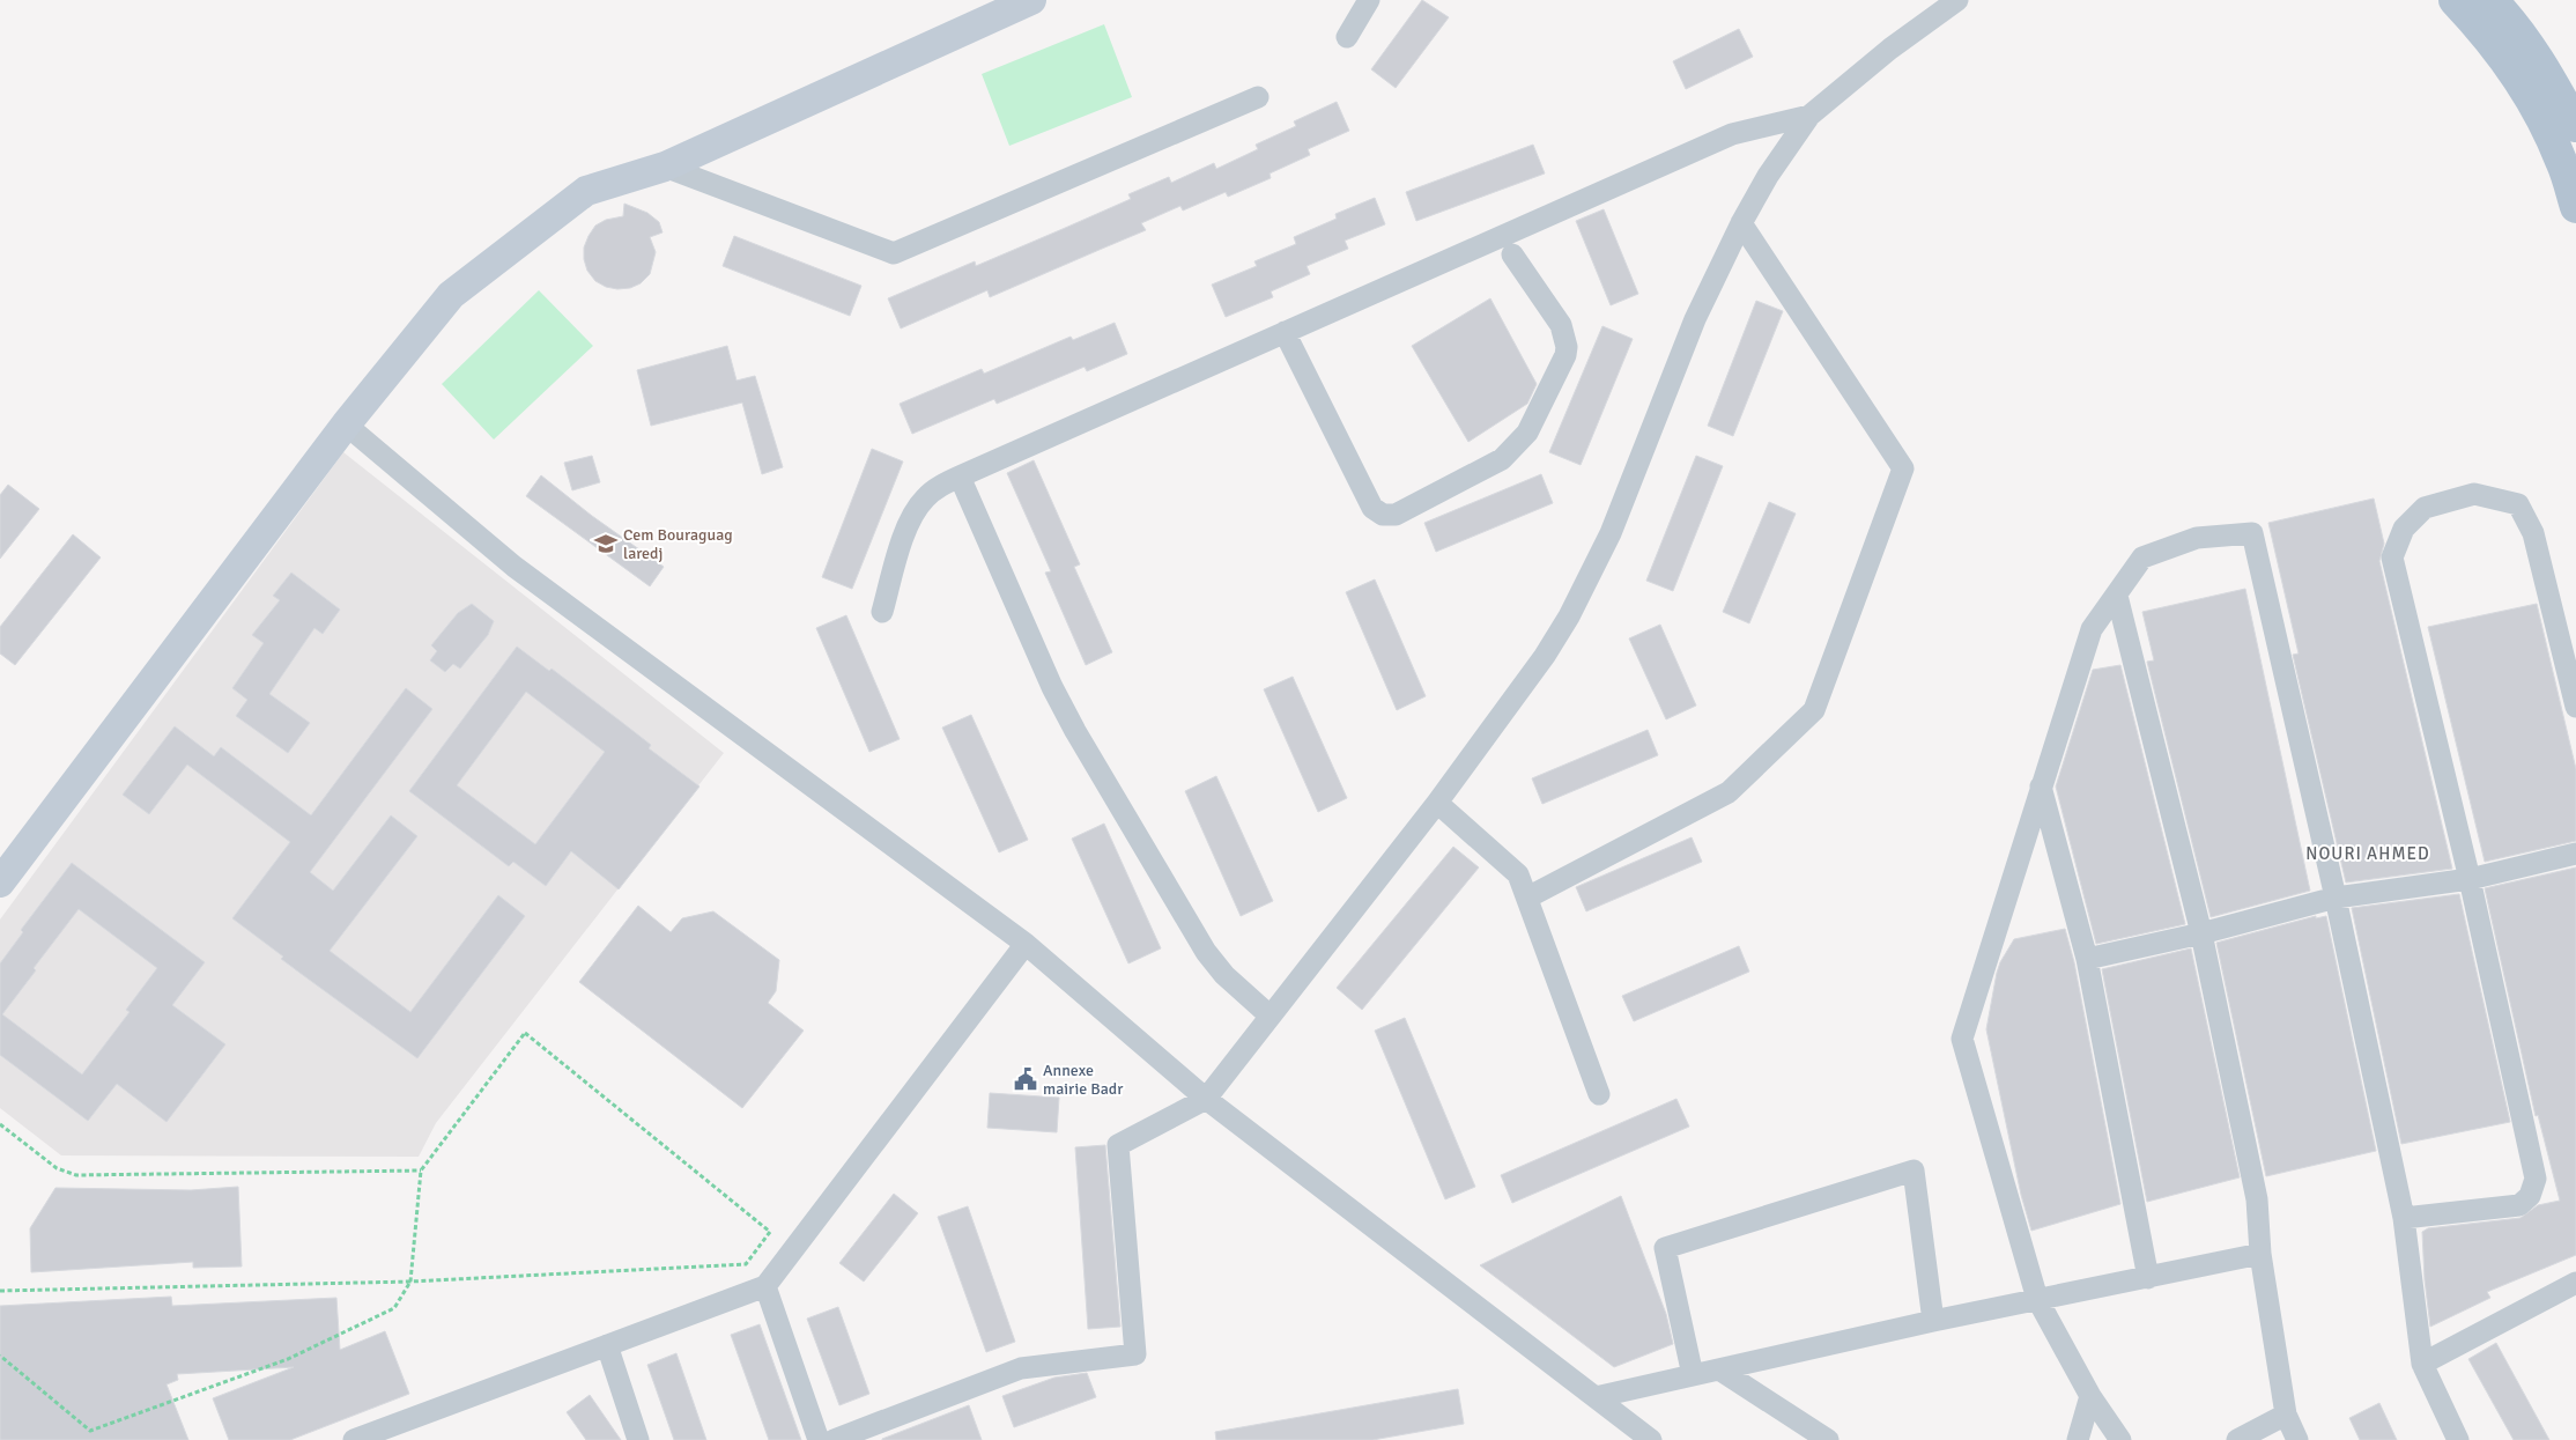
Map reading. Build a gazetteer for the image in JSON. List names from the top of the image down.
{
  "districts": ["NOURI AHMED"],
  "places": {
    "school or university": ["Cem Bouraguag laredj"],
    "public building": ["Annexe mairie Badr"]
  }
}
